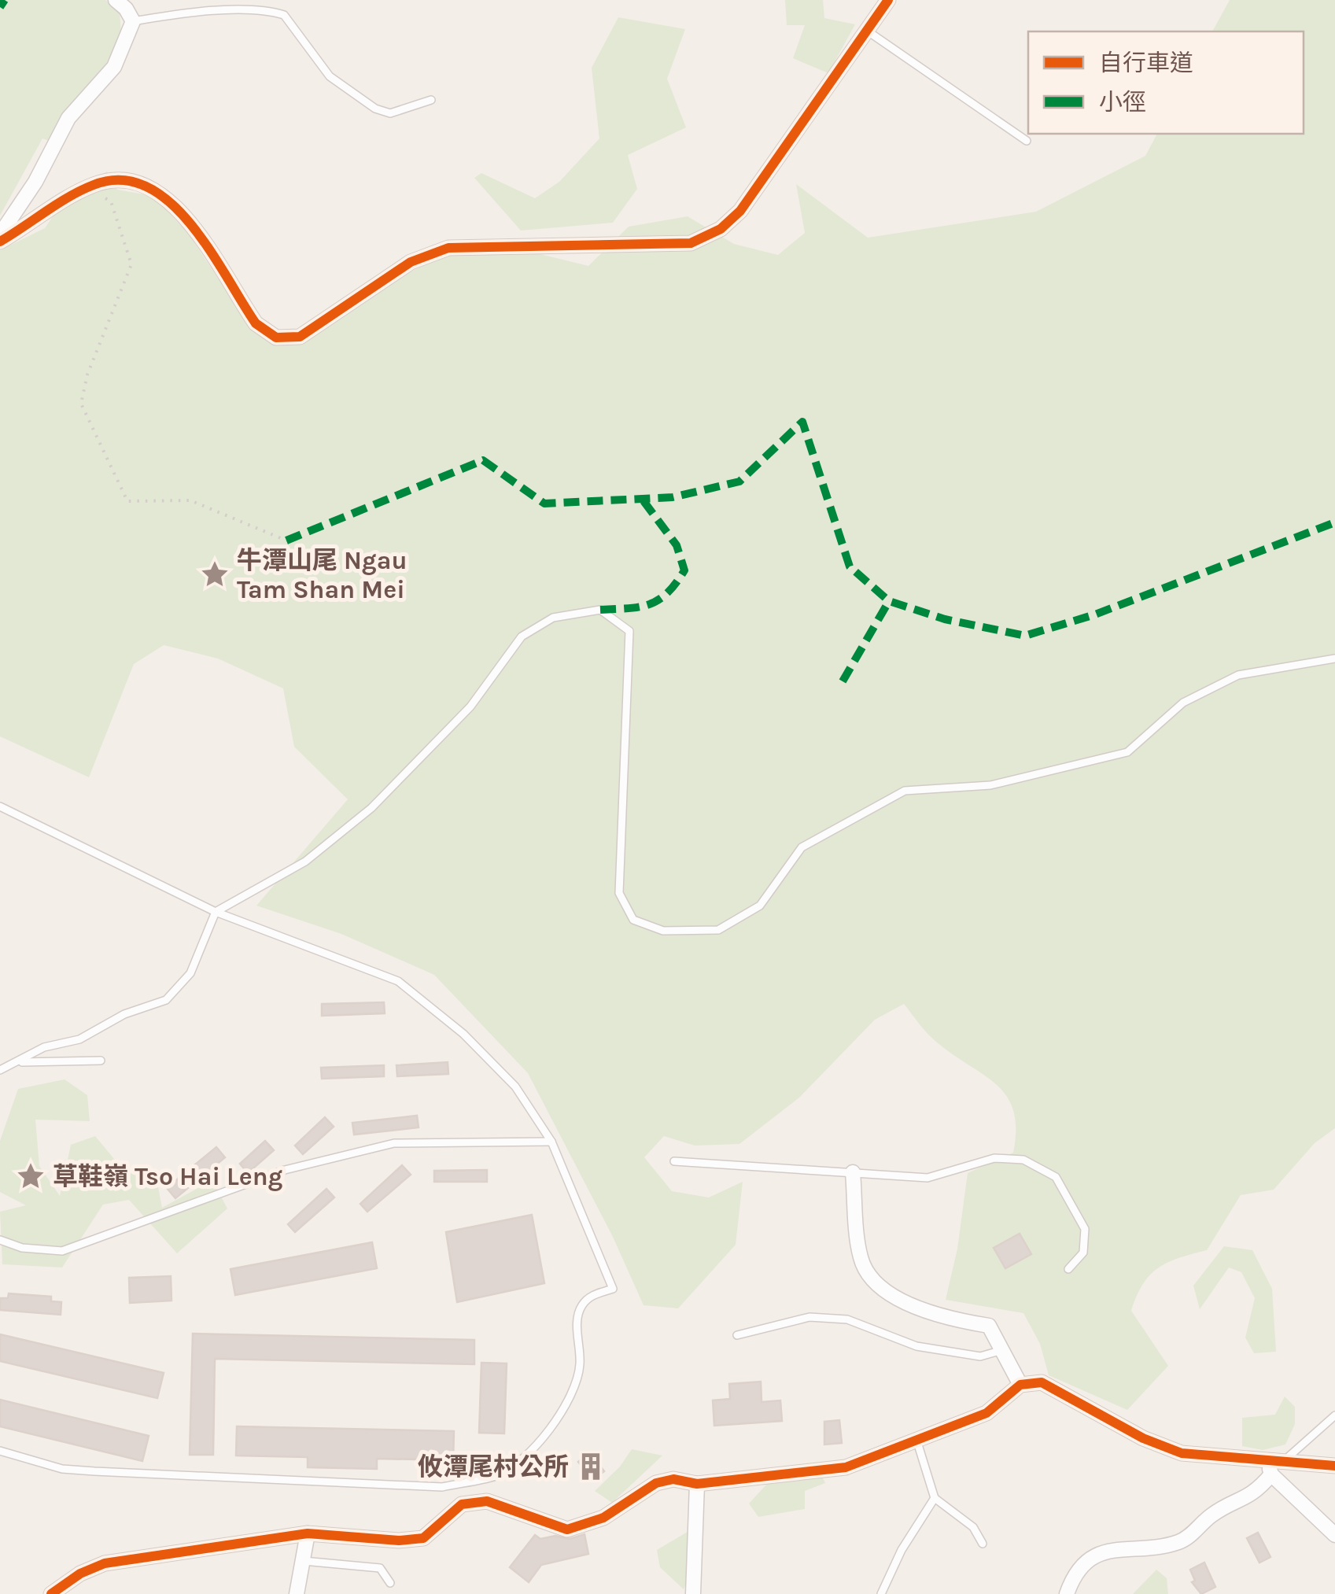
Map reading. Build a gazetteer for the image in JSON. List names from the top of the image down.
{
  "places": {
    "place": ["牛潭山尾 Ngau Tam Shan Mei", "草鞋嶺 Tso Hai Leng"],
    "building": ["攸潭尾村公所"]
  },
  "legend": ["自行車道", "小徑"]
}
